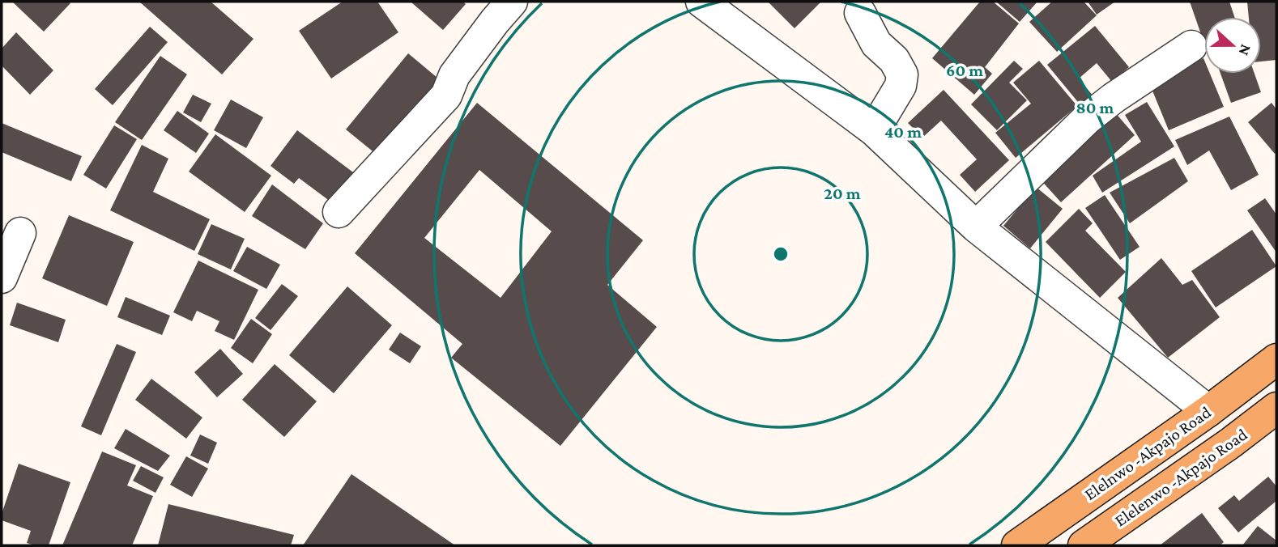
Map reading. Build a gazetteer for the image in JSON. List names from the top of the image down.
{
  "streets": {
    "main road": ["Elelnwo -Akpajo Road", "Elelenwo -Akpajo Road"]
  },
  "north": "right",
  "rings": [
    "60 m",
    "80 m",
    "40 m",
    "20 m"
  ]
}
